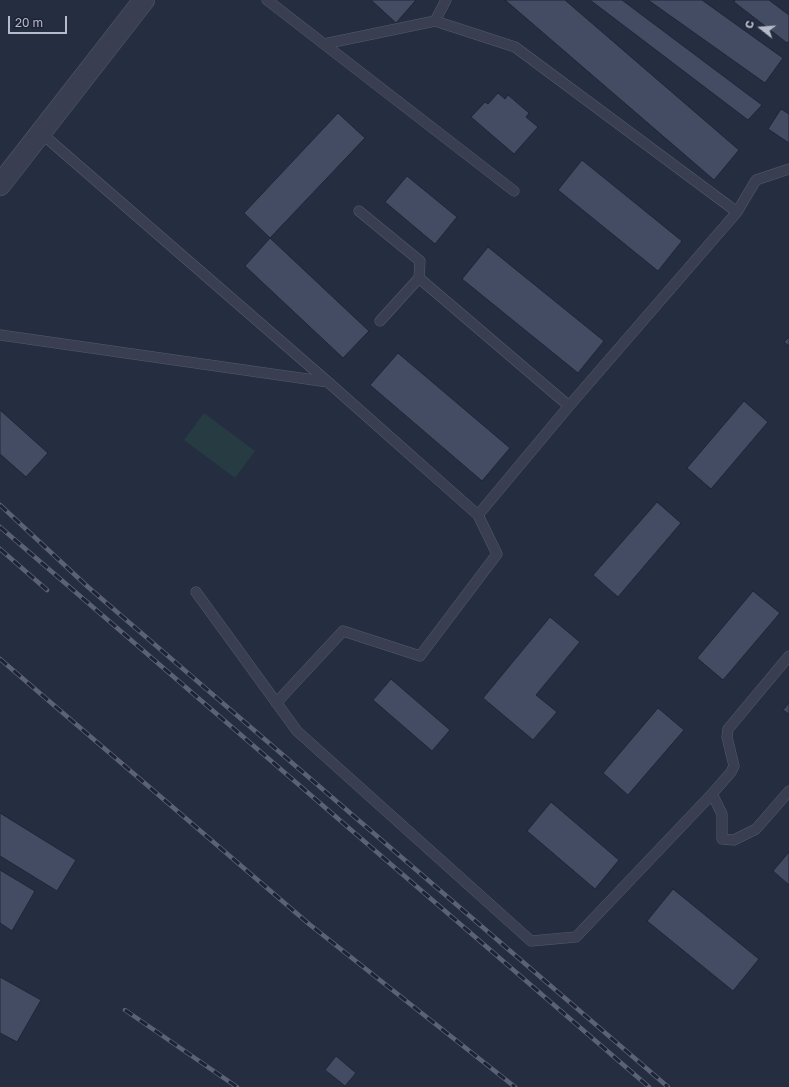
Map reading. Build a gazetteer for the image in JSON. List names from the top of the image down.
{
  "scale_bar": "20 m",
  "north": "left"
}
